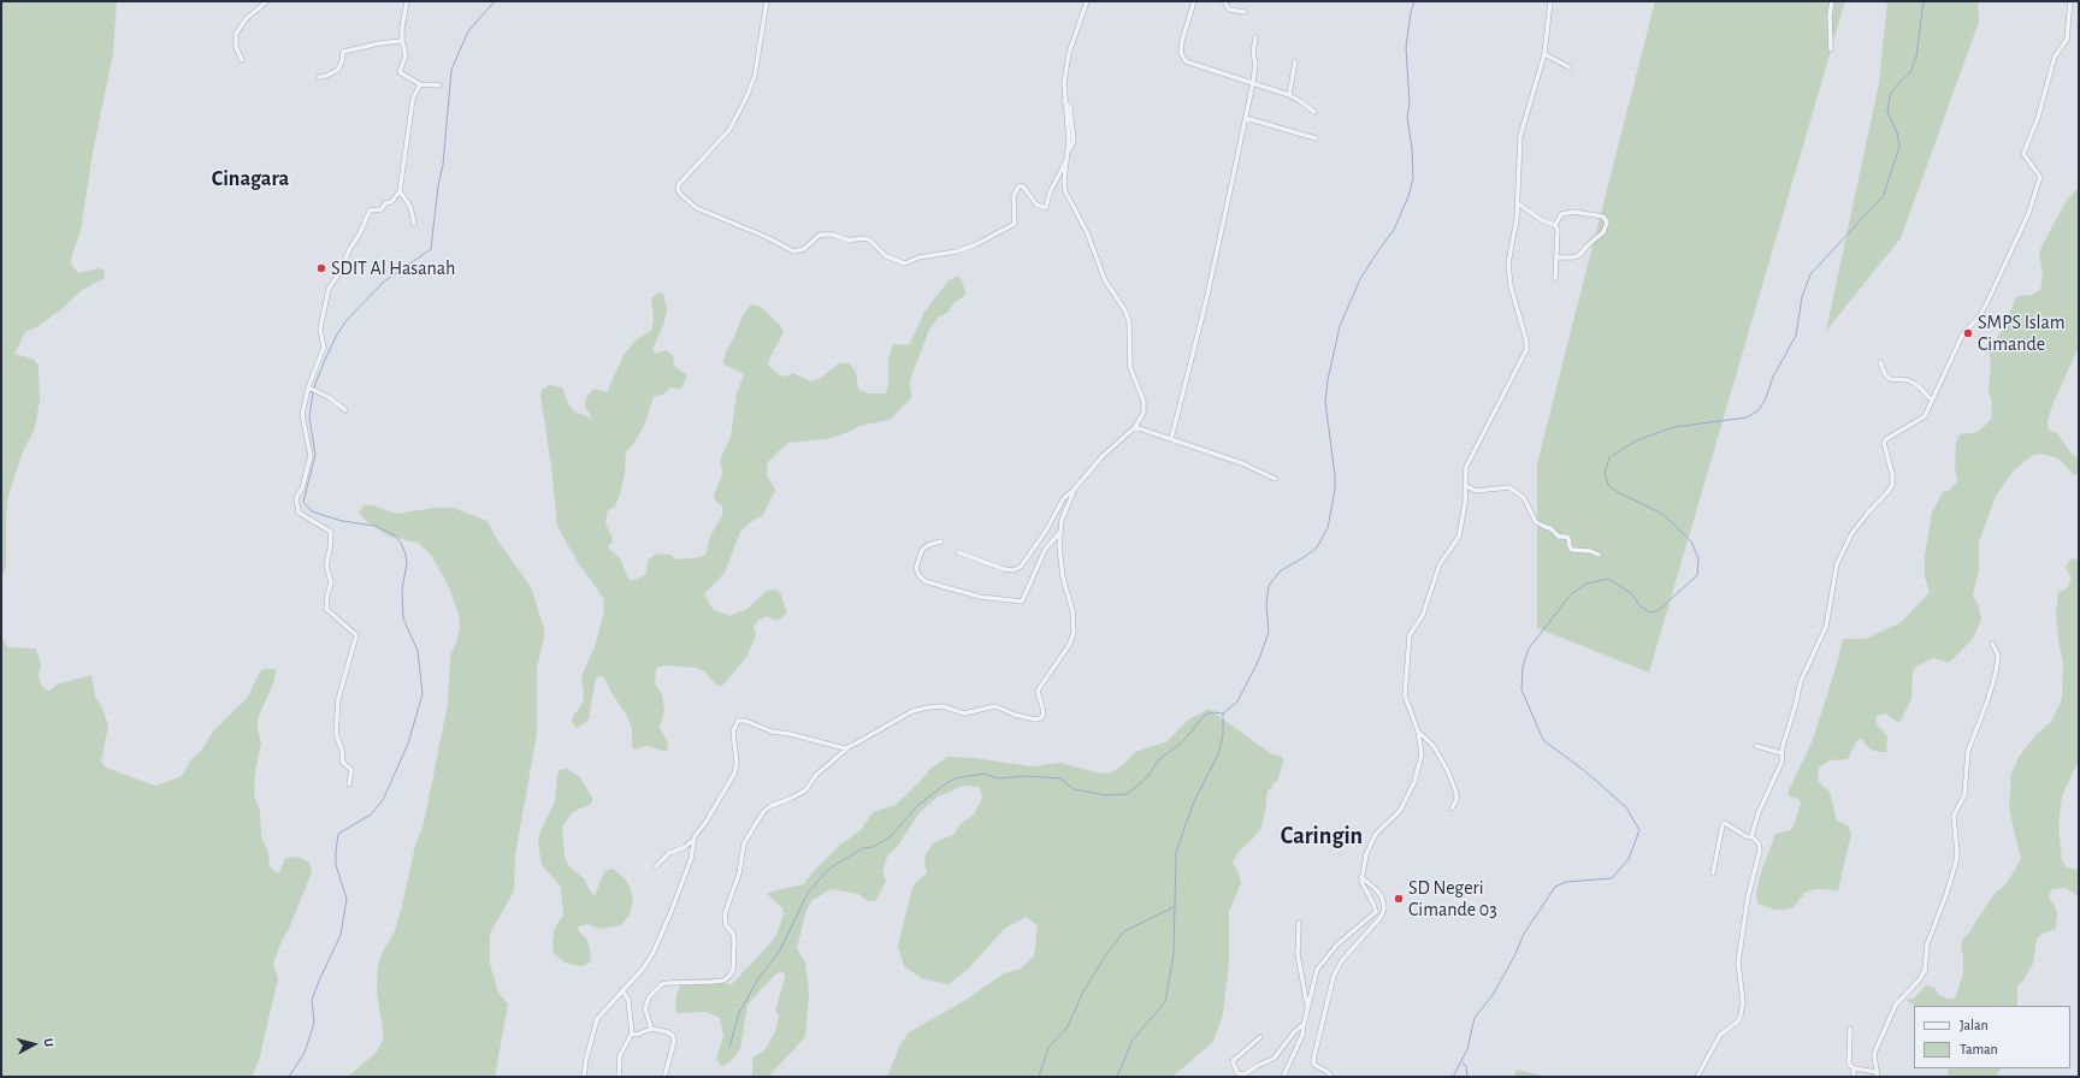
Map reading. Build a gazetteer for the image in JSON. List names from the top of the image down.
{
  "districts": ["Cinagara", "Caringin"],
  "places": ["SDIT Al Hasanah", "SMPS Islam Cimande", "SD Negeri Cimande 03"],
  "legend": ["Jalan", "Taman"],
  "north": "right"
}
